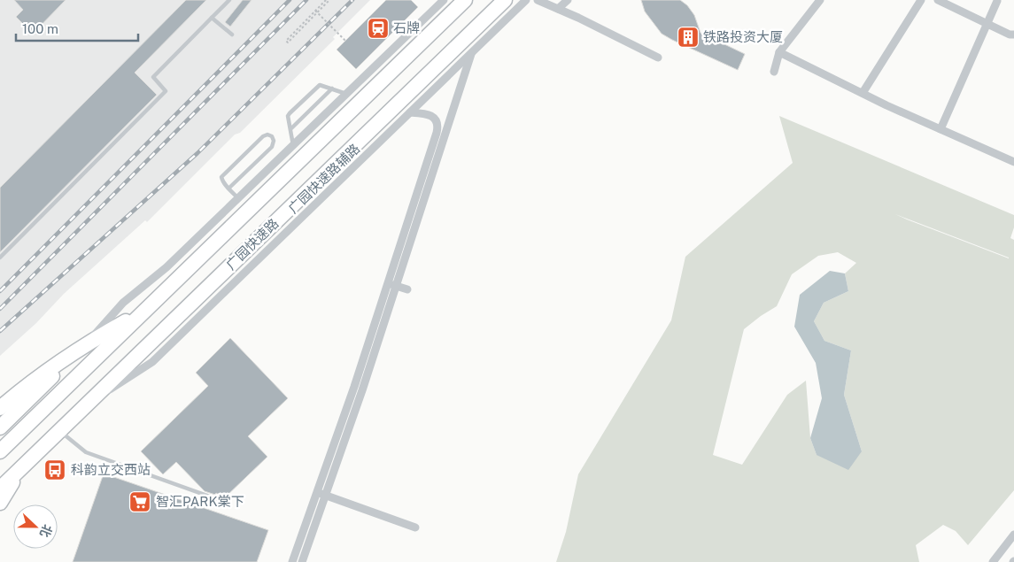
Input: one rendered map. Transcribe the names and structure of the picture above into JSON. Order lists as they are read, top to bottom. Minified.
{"streets":{"highway":["广园快速路"],"street":["广园快速路辅路"]},"crossings":[["广园快速路辅路","广园快速路"]],"places":{"station":["石牌"],"building":["铁路投资大厦"],"bus stop":["科韵立交西站"],"supermarket":["智汇PARK棠下"]},"scale_bar":"100 m","north":"right"}
